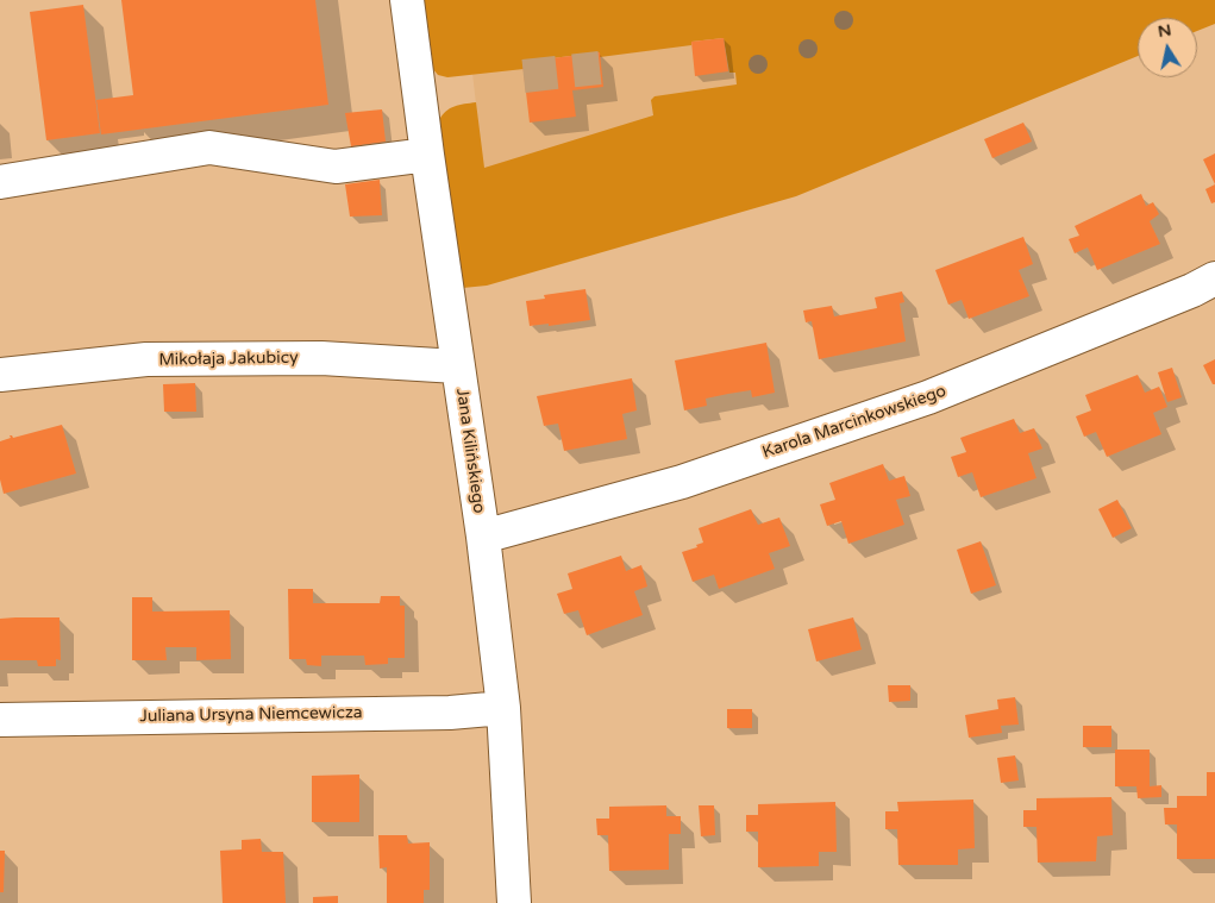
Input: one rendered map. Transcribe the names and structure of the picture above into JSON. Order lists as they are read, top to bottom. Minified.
{"streets":{"street":["Mikołaja Jakubicy","Karola Marcinkowskiego","Jana Kilińskiego","Juliana Ursyna Niemcewicza"]},"crossings":[["Mikołaja Jakubicy","Jana Kilińskiego"],["Karola Marcinkowskiego","Jana Kilińskiego"],["Jana Kilińskiego","Juliana Ursyna Niemcewicza"]],"north":"top"}
